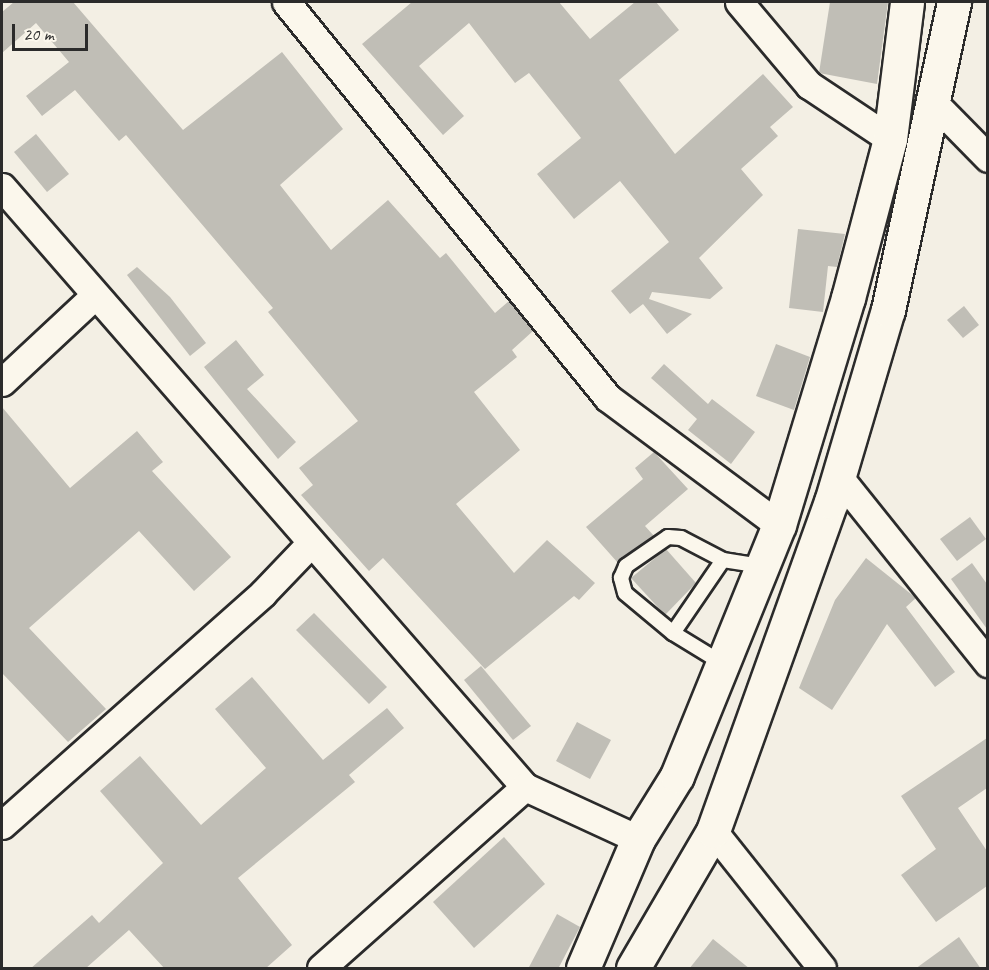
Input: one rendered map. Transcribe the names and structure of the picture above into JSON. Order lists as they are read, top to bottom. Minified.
{"scale_bar":"20 m"}
